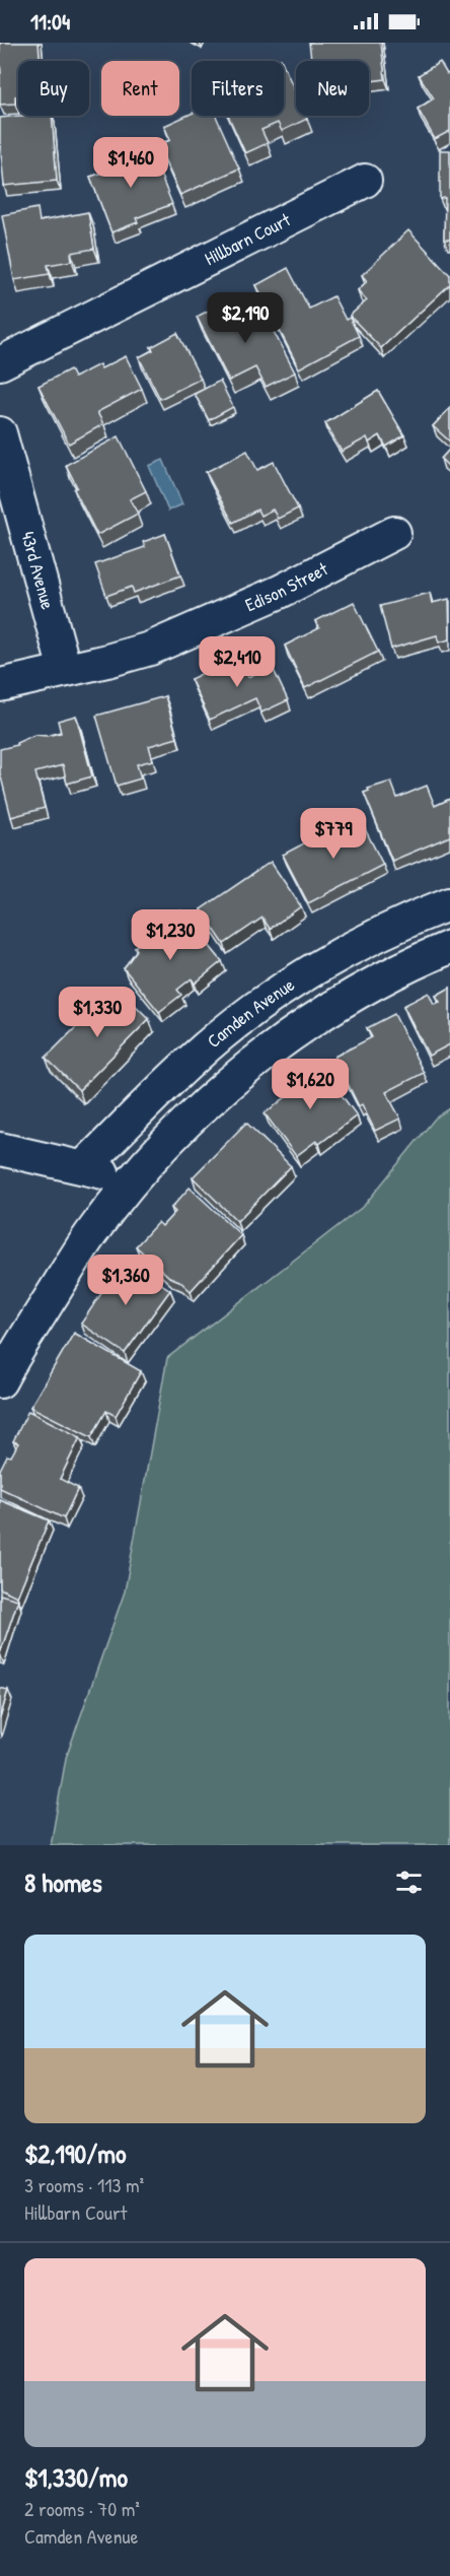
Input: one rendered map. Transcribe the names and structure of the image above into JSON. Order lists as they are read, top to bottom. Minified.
{"streets":{"street":["Hillbarn Court","43rd Avenue","Edison Street","Camden Avenue"]},"crossings":[["43rd Avenue","Edison Street"]],"page":{"status":"11:04","chip":["Buy","Rent","Filters","New"],"price":["$1,460","$2,190","$2,410","$779","$1,230","$1,330","$1,620","$1,360"],"heading":"8 homes","list":[{"name":"$2,190/mo","note":"3 rooms · 113 m² · Hillbarn Court"},{"name":"$1,330/mo","note":"2 rooms · 70 m² · Camden Avenue"}]}}
